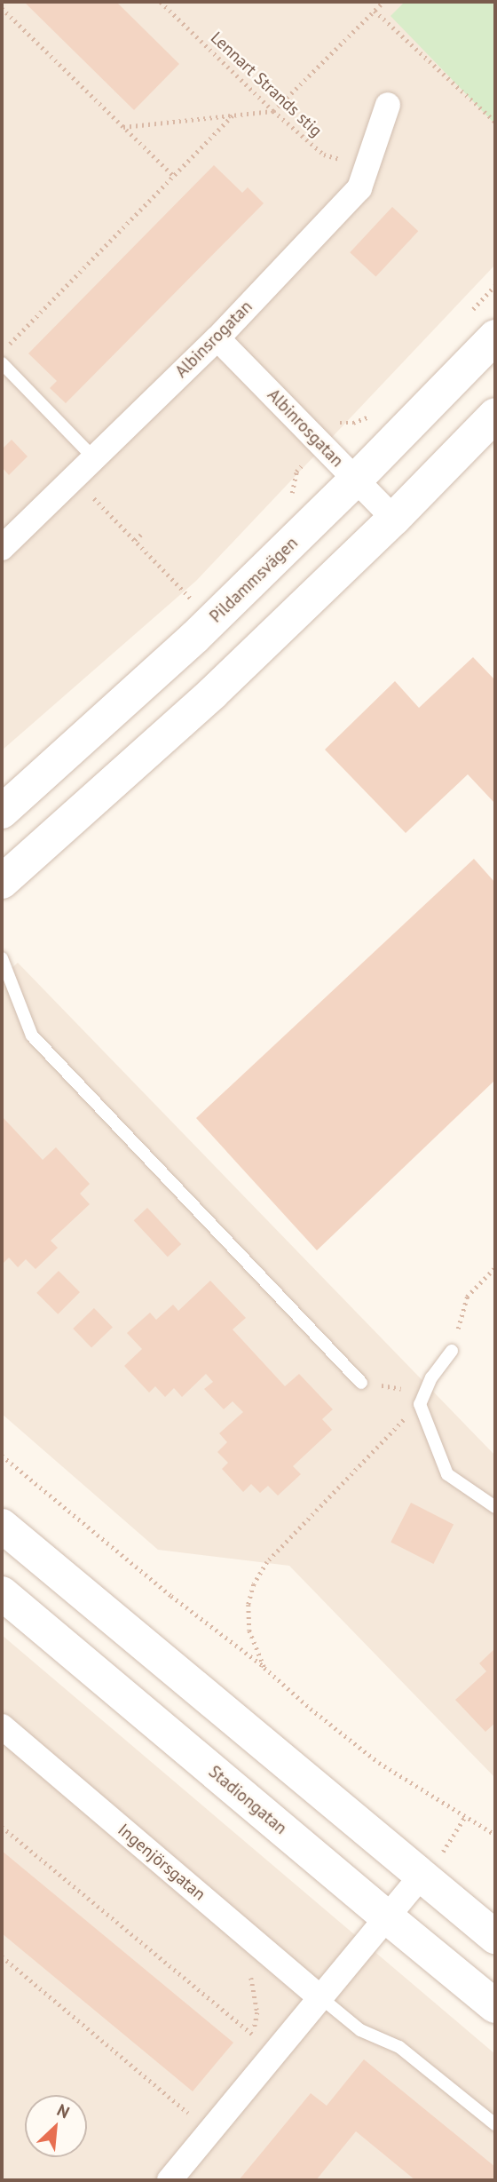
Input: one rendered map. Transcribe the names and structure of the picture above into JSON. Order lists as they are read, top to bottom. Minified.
{"streets":{"main road":["Pildammsvägen","Stadiongatan"],"street":["Albinsrogatan","Albinrosgatan","Ingenjörsgatan"],"path":["Lennart Strands stig"]},"crossings":[["Lennart Strands stig","Albinsrogatan"],["Albinsrogatan","Albinrosgatan"],["Albinrosgatan","Pildammsvägen"]],"north":"top right"}
